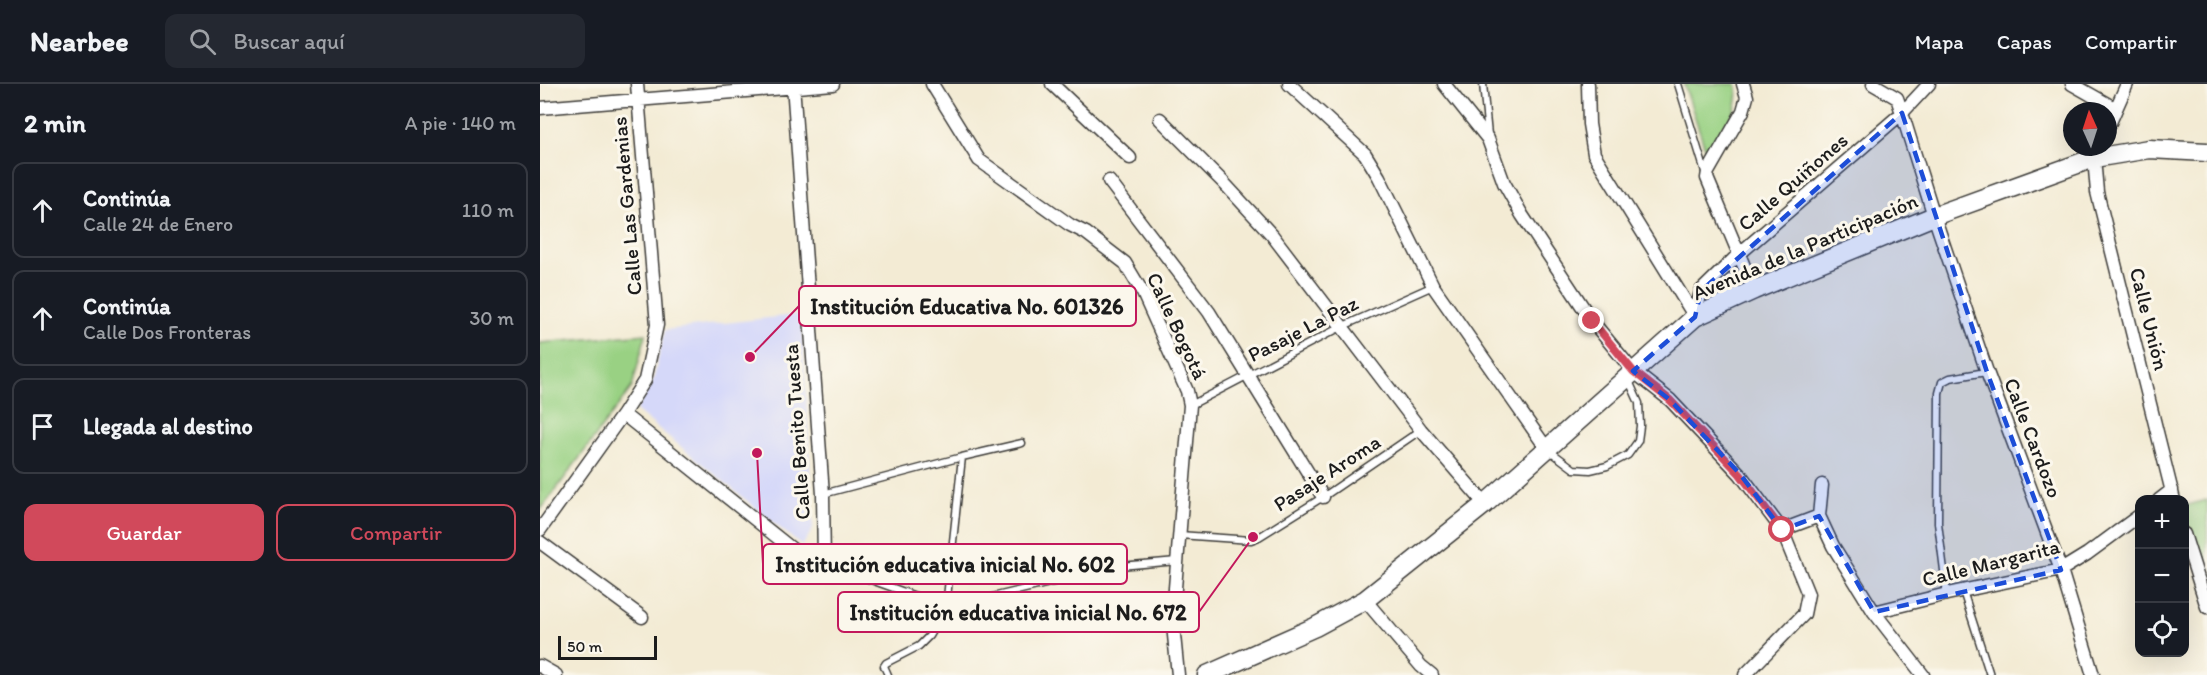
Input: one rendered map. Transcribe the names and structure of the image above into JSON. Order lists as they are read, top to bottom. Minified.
{"streets":{"main road":["Avenida de la Participación"],"street":["Calle Quiñones","Calle Las Gardenias","Calle Unión","Calle Bogotá","Calle Benito Tuesta","Calle Cardozo","Calle Margarita"],"lane":["Pasaje La Paz","Pasaje Aroma"]},"crossings":[["Calle Quiñones","Avenida de la Participación"],["Calle Quiñones","Calle Cardozo"],["Avenida de la Participación","Calle Cardozo"],["Calle Bogotá","Pasaje La Paz"],["Calle Bogotá","Pasaje Aroma"],["Calle Cardozo","Calle Margarita"]],"places":["Institución Educativa No. 601326","Institución educativa inicial No. 602","Institución educativa inicial No. 672"],"scale_bar":"50 m","north":"top","page":{"header":"Nearbee","search":"Buscar aquí","nav":["Mapa","Capas","Compartir"],"heading":["2 min","A pie · 140 m"],"list":[["Continúa","Calle 24 de Enero","110 m"],["Continúa","Calle Dos Fronteras","30 m"],"Llegada al destino"],"buttons":["Guardar","Compartir"],"map_buttons":["+","−"],"scale":"50 m"}}
